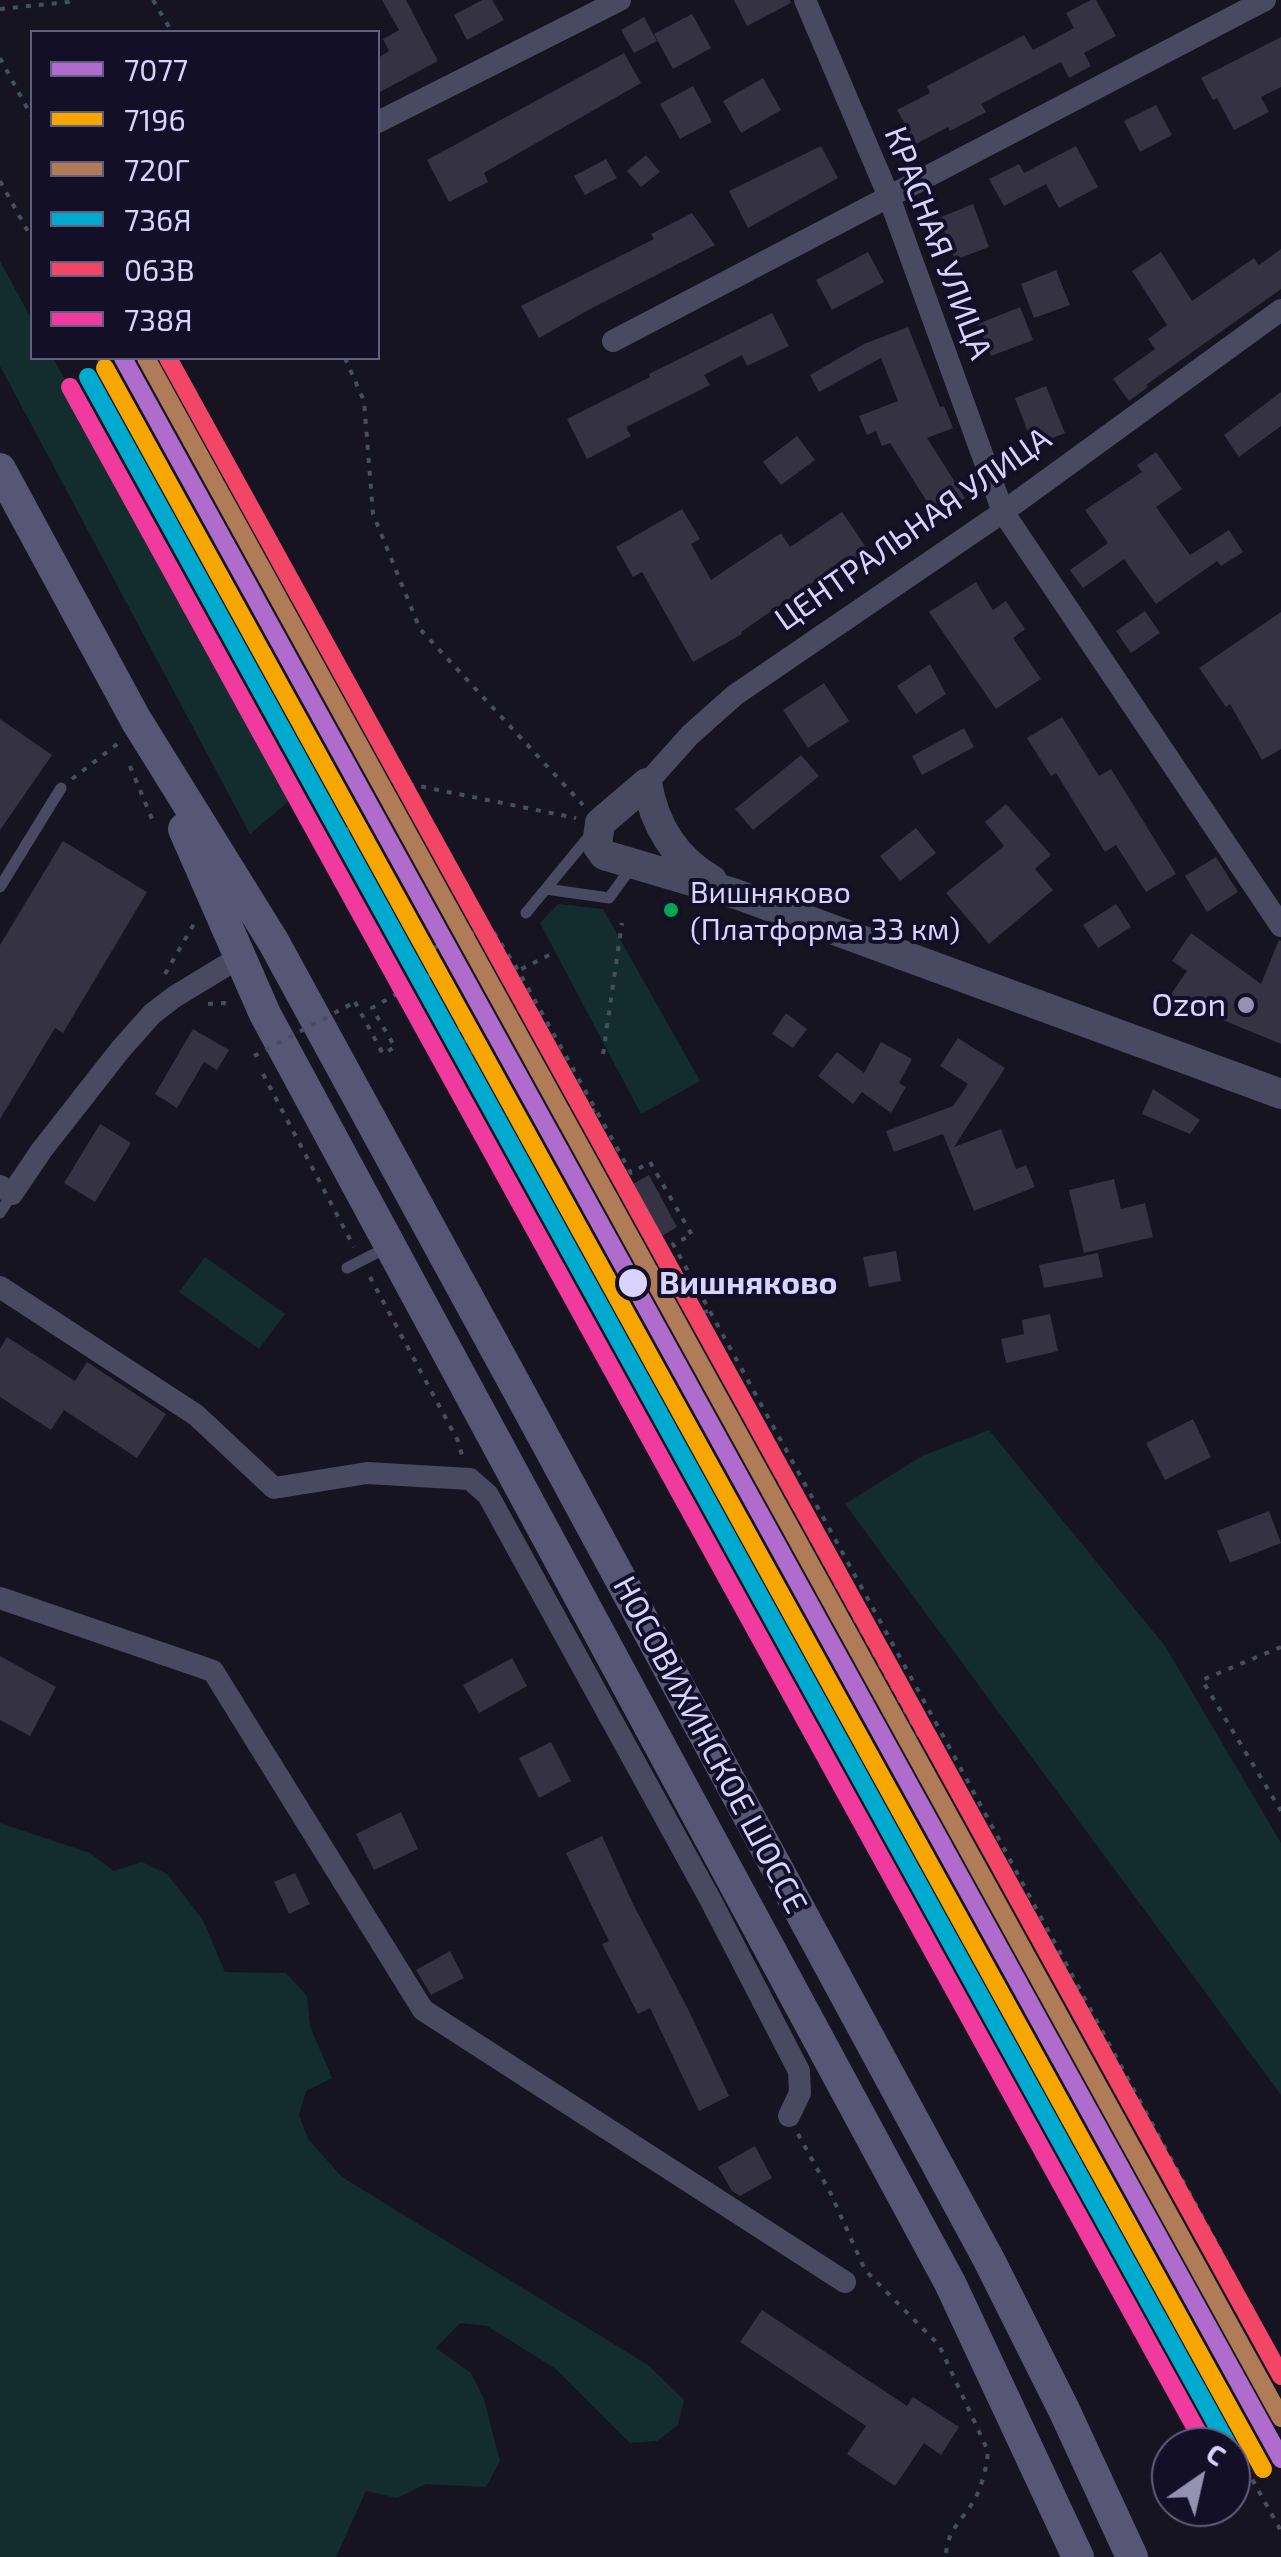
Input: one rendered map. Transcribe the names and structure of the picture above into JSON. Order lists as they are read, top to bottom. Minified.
{"streets":{"main road":["НОСОВИХИНСКОЕ ШОССЕ"],"street":["КРАСНАЯ УЛИЦА","ЦЕНТРАЛЬНАЯ УЛИЦА"]},"crossings":[["КРАСНАЯ УЛИЦА","ЦЕНТРАЛЬНАЯ УЛИЦА"]],"places":["Вишняково (Платформа 33 км)","Ozon","Вишняково"],"lines":["transit line 7077","transit line 720Г","transit line 063В","transit line 7196","transit line 736Я","transit line 738Я"],"legend":["7077","7196","720Г","736Я","063В","738Я"],"north":"top right"}
